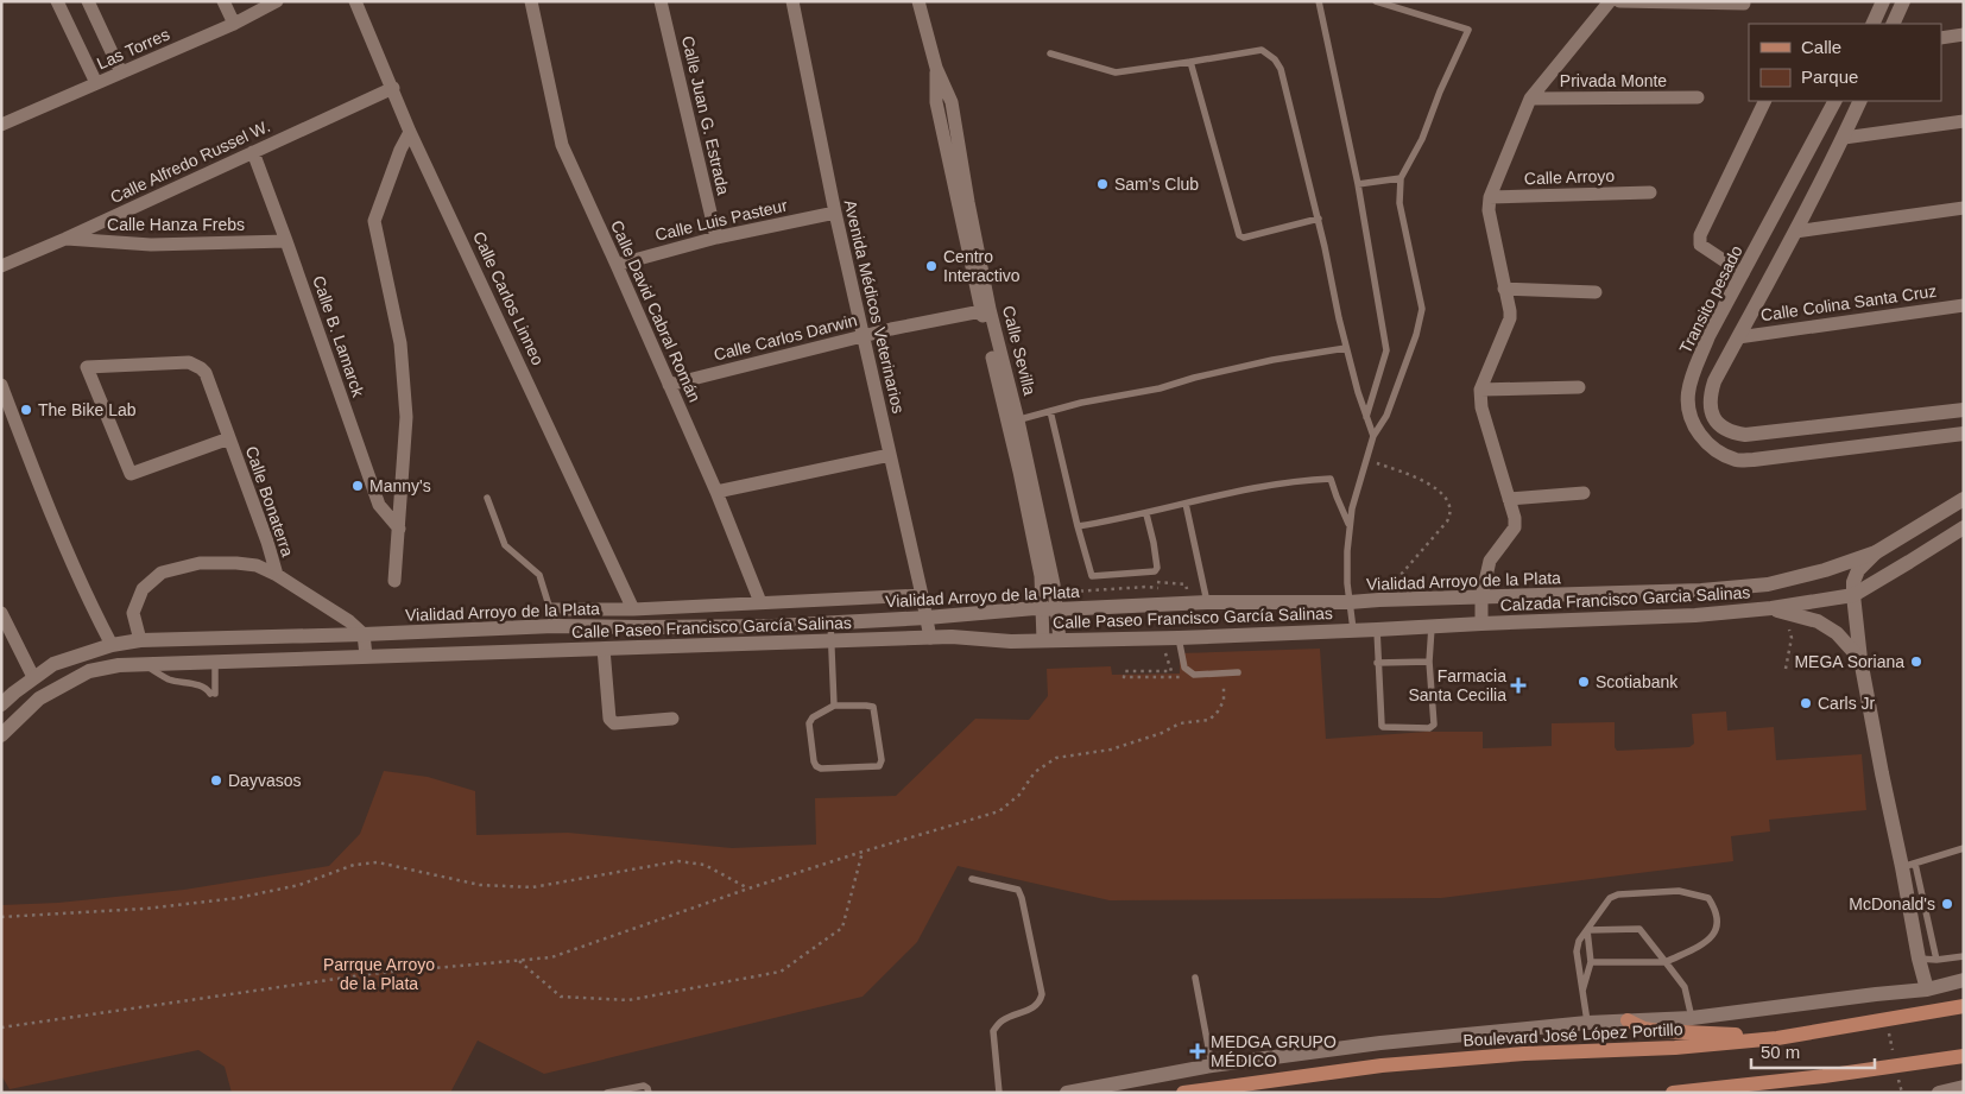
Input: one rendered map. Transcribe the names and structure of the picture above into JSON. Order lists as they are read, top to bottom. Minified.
{"streets":{"main road":["Transito pesado","Vialidad Arroyo de la Plata","Calzada Francisco Garcia Salinas","Calle Paseo Francisco García Salinas","Boulevard José López Portillo"],"street":["Las Torres","Privada Monte","Calle Juan G. Estrada","Calle Alfredo Russel W.","Calle Arroyo","Calle Luis Pasteur","Calle Hanza Frebs","Calle Carlos Linneo","Calle Colina Santa Cruz","Avenida Médicos Veterinarios","Calle David Cabral Román","Calle B. Lamarck","Calle Carlos Darwin","Calle Sevilla","Calle Bonaterra"]},"crossings":[["Calle Juan G. Estrada","Calle Luis Pasteur"],["Calle Alfredo Russel W.","Calle Hanza Frebs"],["Calle Alfredo Russel W.","Calle Carlos Linneo"],["Calle Alfredo Russel W.","Calle B. Lamarck"],["Calle Luis Pasteur","Avenida Médicos Veterinarios"],["Calle Luis Pasteur","Calle David Cabral Román"],["Calle Hanza Frebs","Calle B. Lamarck"],["Avenida Médicos Veterinarios","Calle Carlos Darwin"],["Avenida Médicos Veterinarios","Vialidad Arroyo de la Plata"],["Avenida Médicos Veterinarios","Calle Paseo Francisco García Salinas"],["Calle David Cabral Román","Calle Carlos Darwin"],["Calle Carlos Darwin","Calle Sevilla"],["Calle Sevilla","Vialidad Arroyo de la Plata"],["Calle Sevilla","Calle Paseo Francisco García Salinas"],["Calle Bonaterra","Vialidad Arroyo de la Plata"],["Calzada Francisco Garcia Salinas","Calle Paseo Francisco García Salinas"]],"parks":["Parrque Arroyo de la Plata"],"places":{"other":["Sam's Club","Centro Interactivo","The Bike Lab","Manny's","MEGA Soriana","Scotiabank","Carls Jr","Dayvasos","McDonald's"],"health":["Farmacia Santa Cecilia","MEDGA GRUPO MÉDICO"]},"legend":["Calle","Parque"],"scale_bar":"50 m"}
